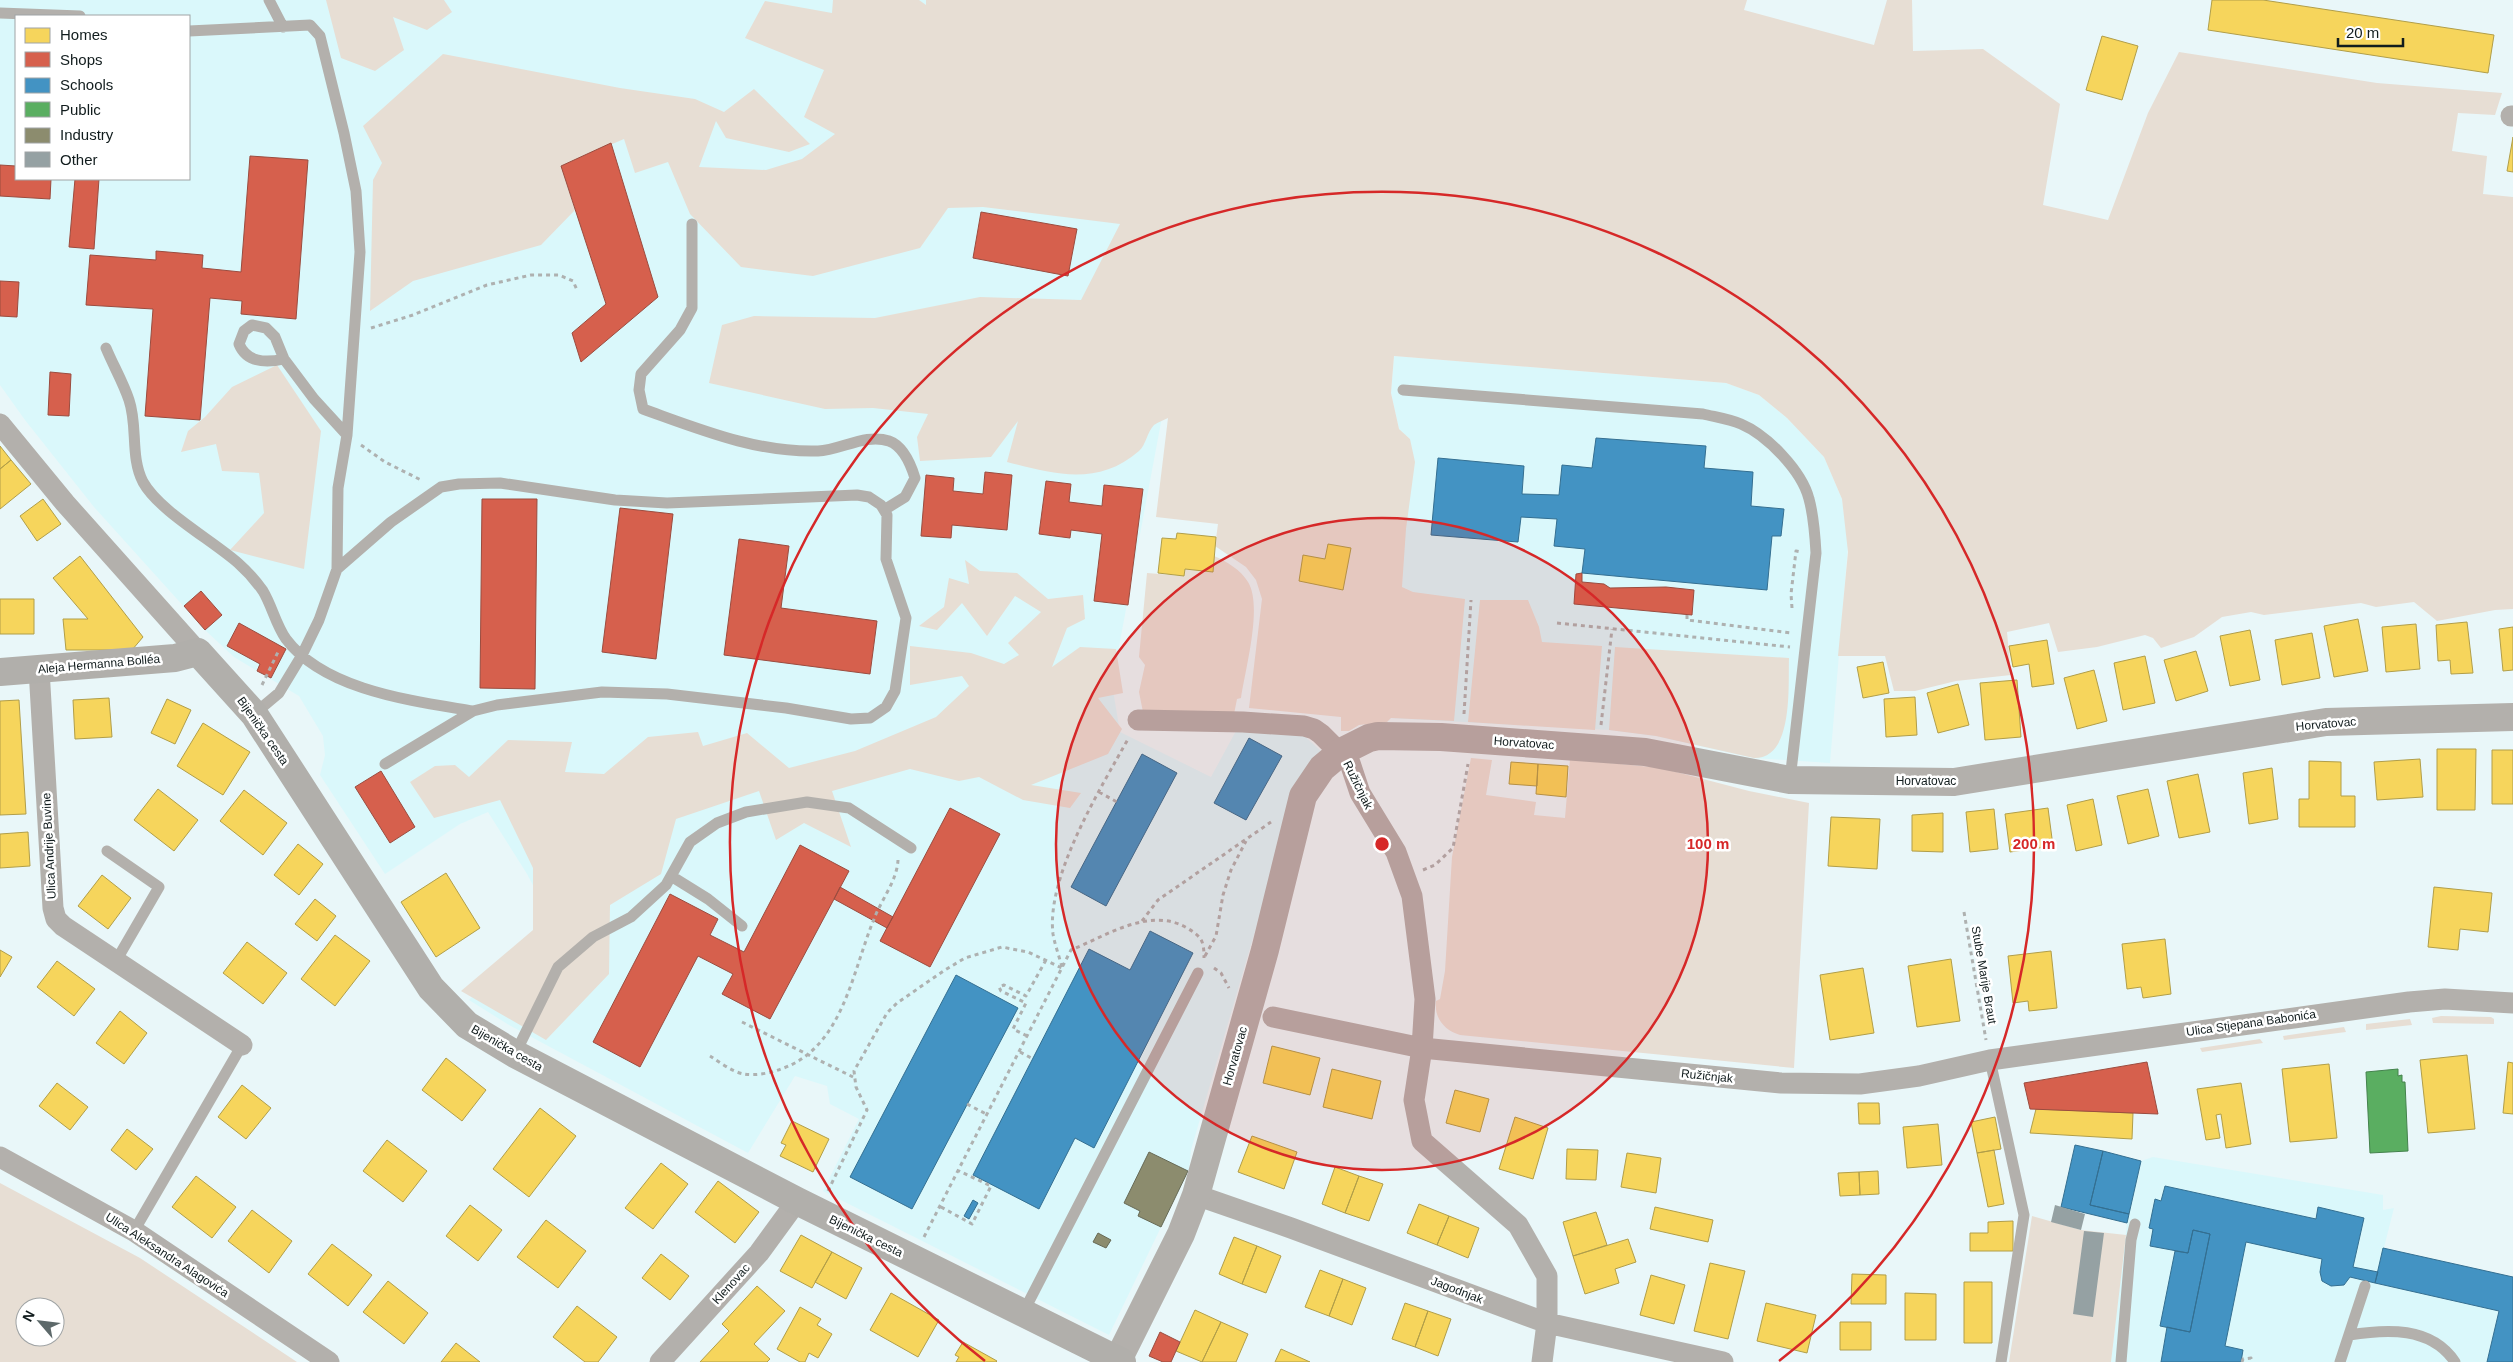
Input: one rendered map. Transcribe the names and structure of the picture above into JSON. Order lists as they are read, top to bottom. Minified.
{"streets":{"main road":["Aleja Hermanna Bolléa","Bijenička cesta"],"street":["Horvatovac","Ružičnjak","Ulica Andrije Buvine","Ulica Stjepana Babonića","Ulica Aleksandra Alagovića","Klenovac","Jagodnjak"],"path":["Stube Marije Braut"]},"crossings":[["Aleja Hermanna Bolléa","Bijenička cesta"],["Aleja Hermanna Bolléa","Ulica Andrije Buvine"],["Horvatovac","Bijenička cesta"],["Horvatovac","Ružičnjak"],["Horvatovac","Jagodnjak"],["Bijenička cesta","Klenovac"],["Ružičnjak","Stube Marije Braut"],["Ružičnjak","Ulica Stjepana Babonića"],["Ružičnjak","Jagodnjak"],["Stube Marije Braut","Ulica Stjepana Babonića"]],"legend":["Homes","Shops","Schools","Public","Industry","Other"],"scale_bar":"20 m","north":"top left","rings":["100 m","200 m"]}
